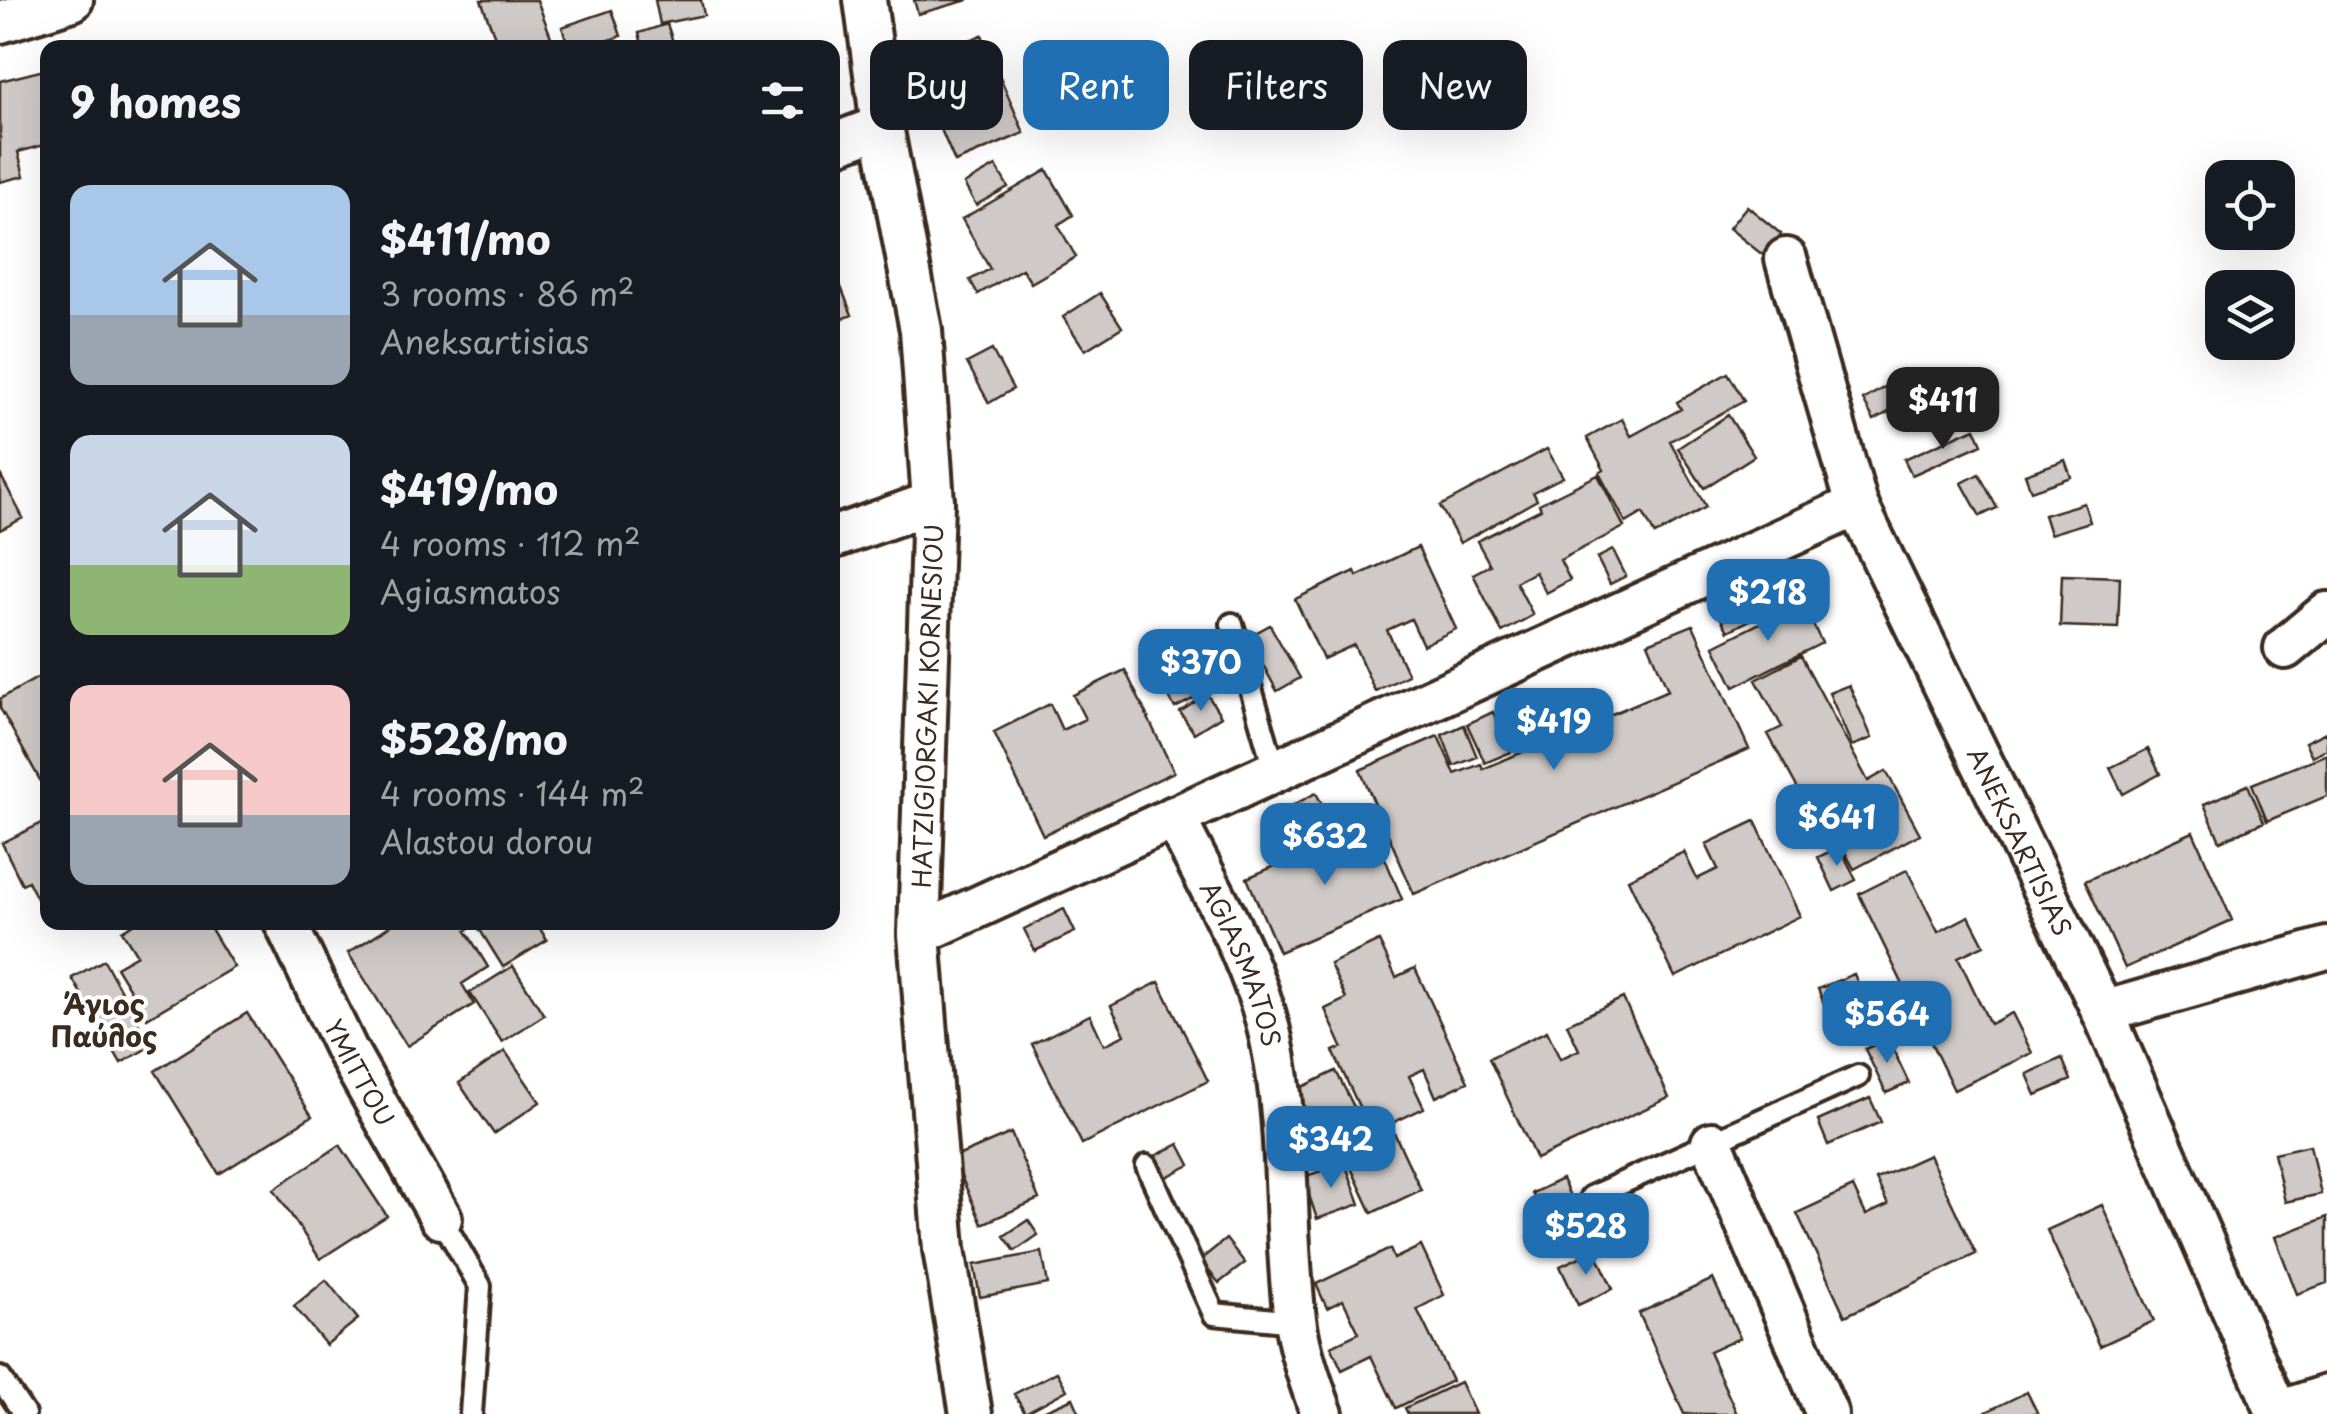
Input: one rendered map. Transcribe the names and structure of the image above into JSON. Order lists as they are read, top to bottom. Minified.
{"streets":{"street":["HATZIGIORGAKI KORNESIOU","ANEKSARTISIAS","AGIASMATOS","YMITTOU"]},"districts":["Άγιος Παύλος"],"page":{"chip":["Buy","Rent","Filters","New"],"heading":"9 homes","list":[{"name":"$411/mo","note":"3 rooms · 86 m² · Aneksartisias"},{"name":"$419/mo","note":"4 rooms · 112 m² · Agiasmatos"},{"name":"$528/mo","note":"4 rooms · 144 m² · Alastou dorou"}],"price":["$411","$218","$370","$419","$641","$632","$564","$342","$528"]}}
